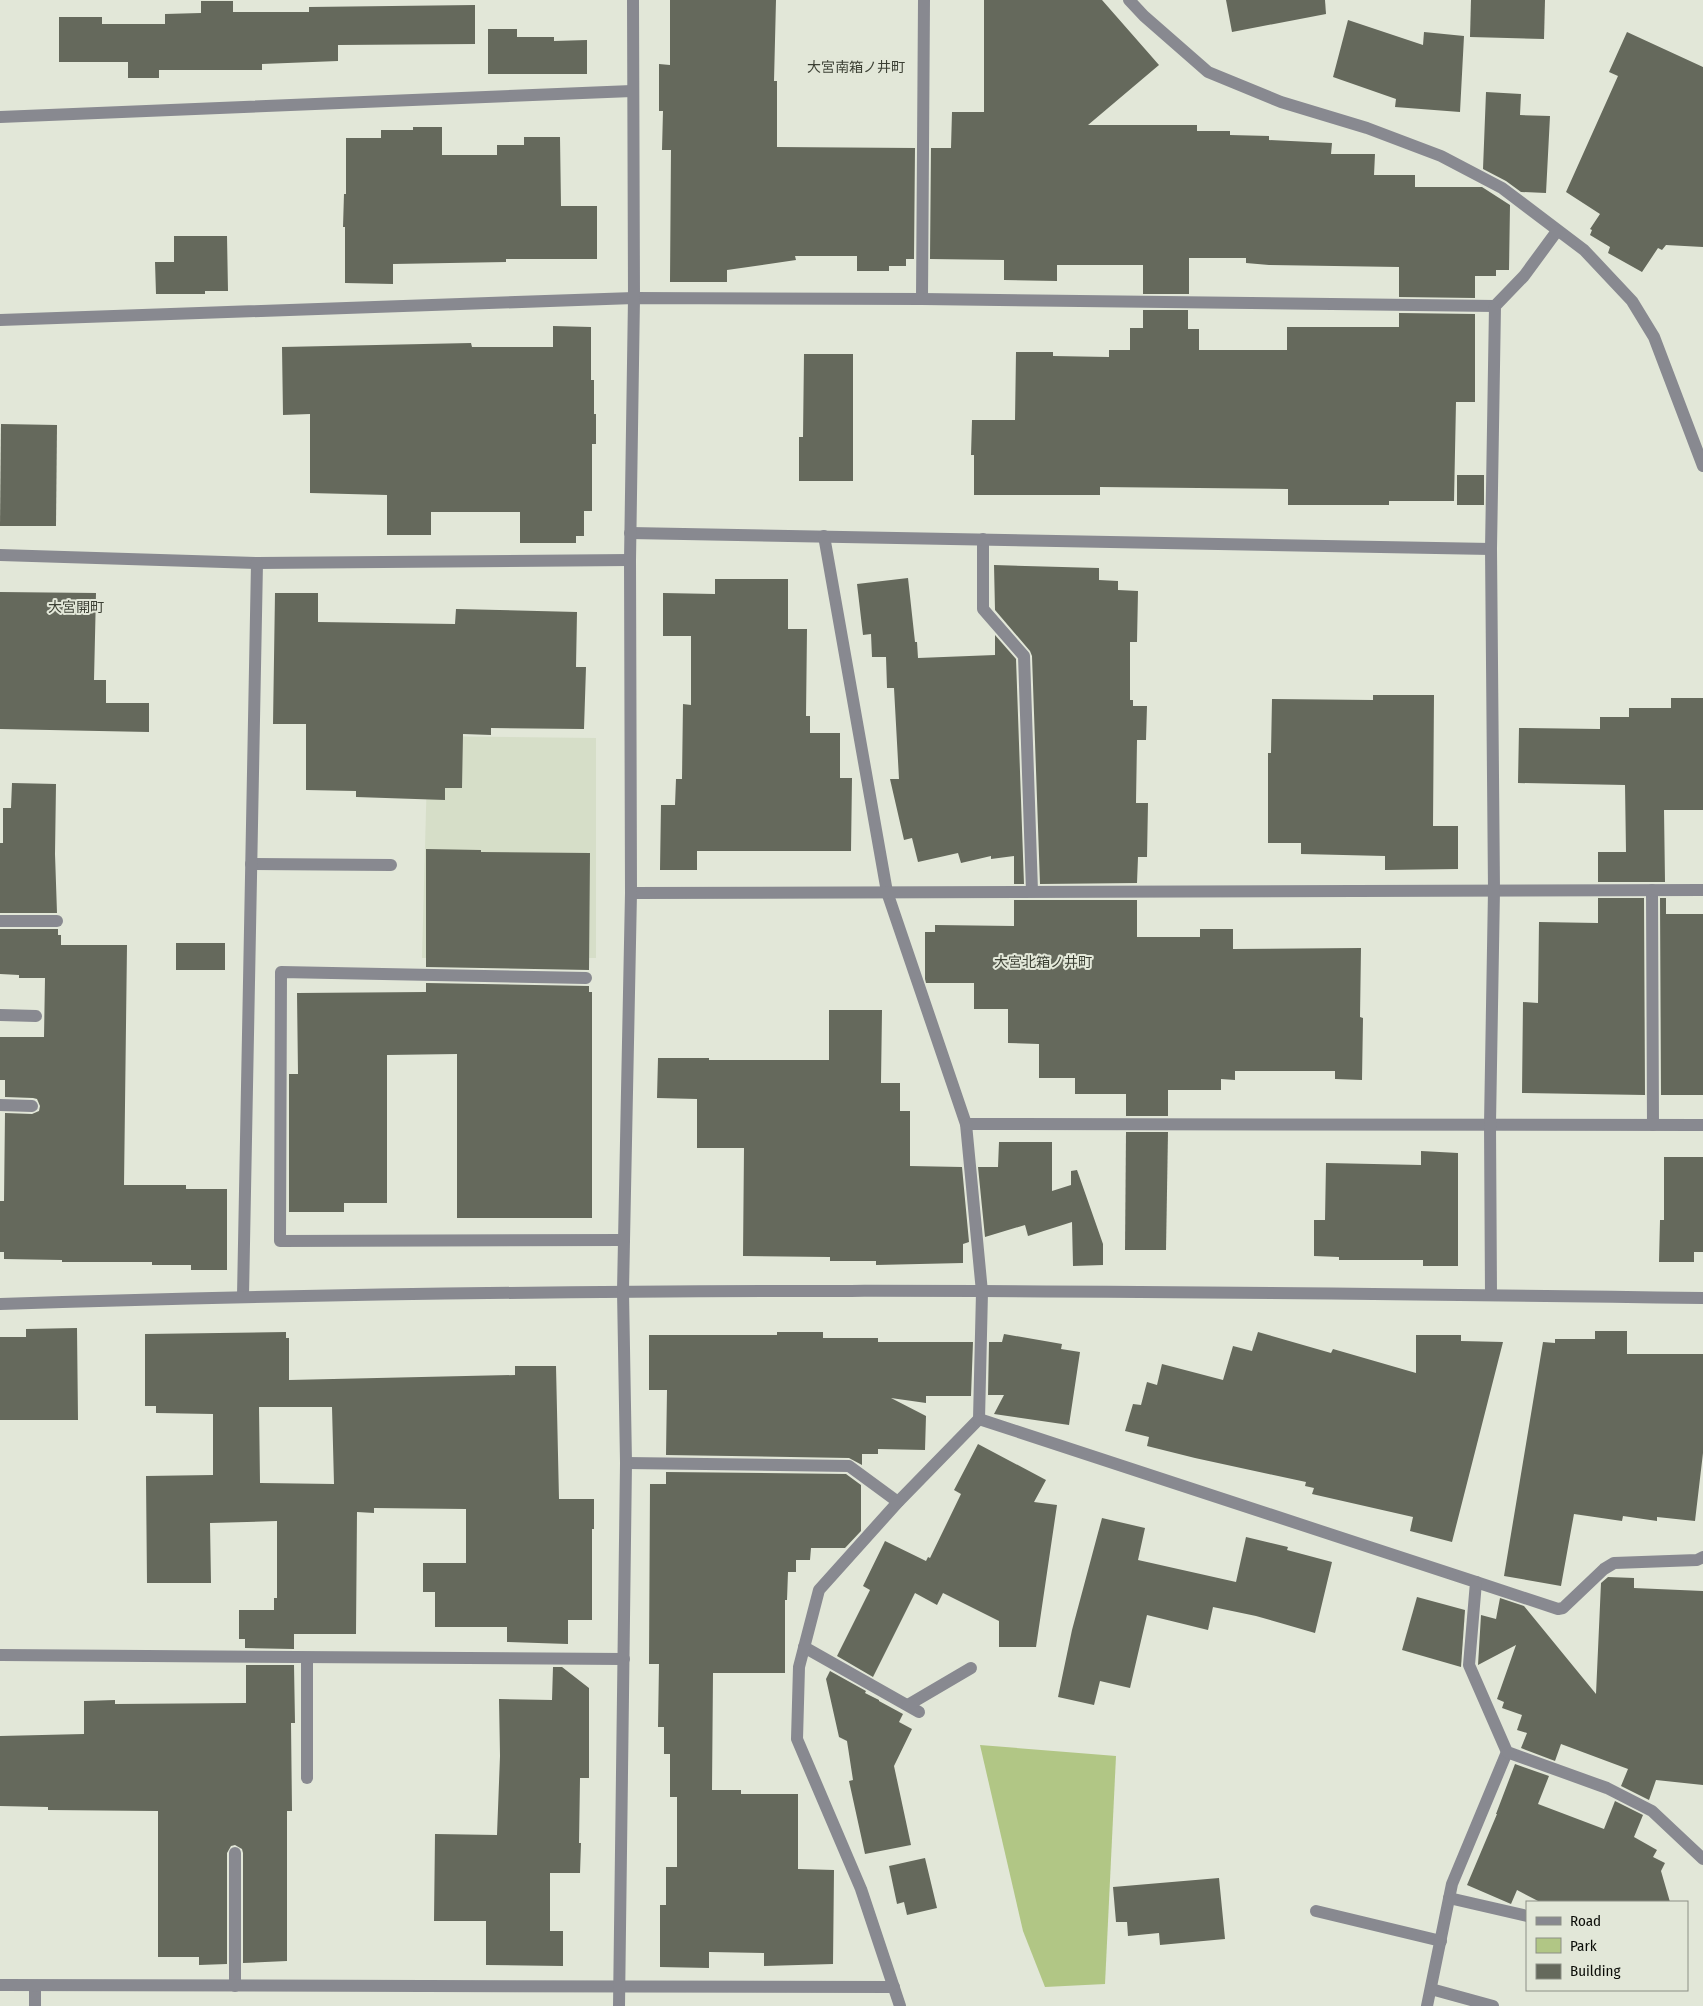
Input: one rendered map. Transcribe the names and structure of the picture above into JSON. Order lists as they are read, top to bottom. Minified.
{"districts":["大宮南箱ノ井町","大宮開町","大宮北箱ノ井町"],"legend":["Road","Park","Building"]}
